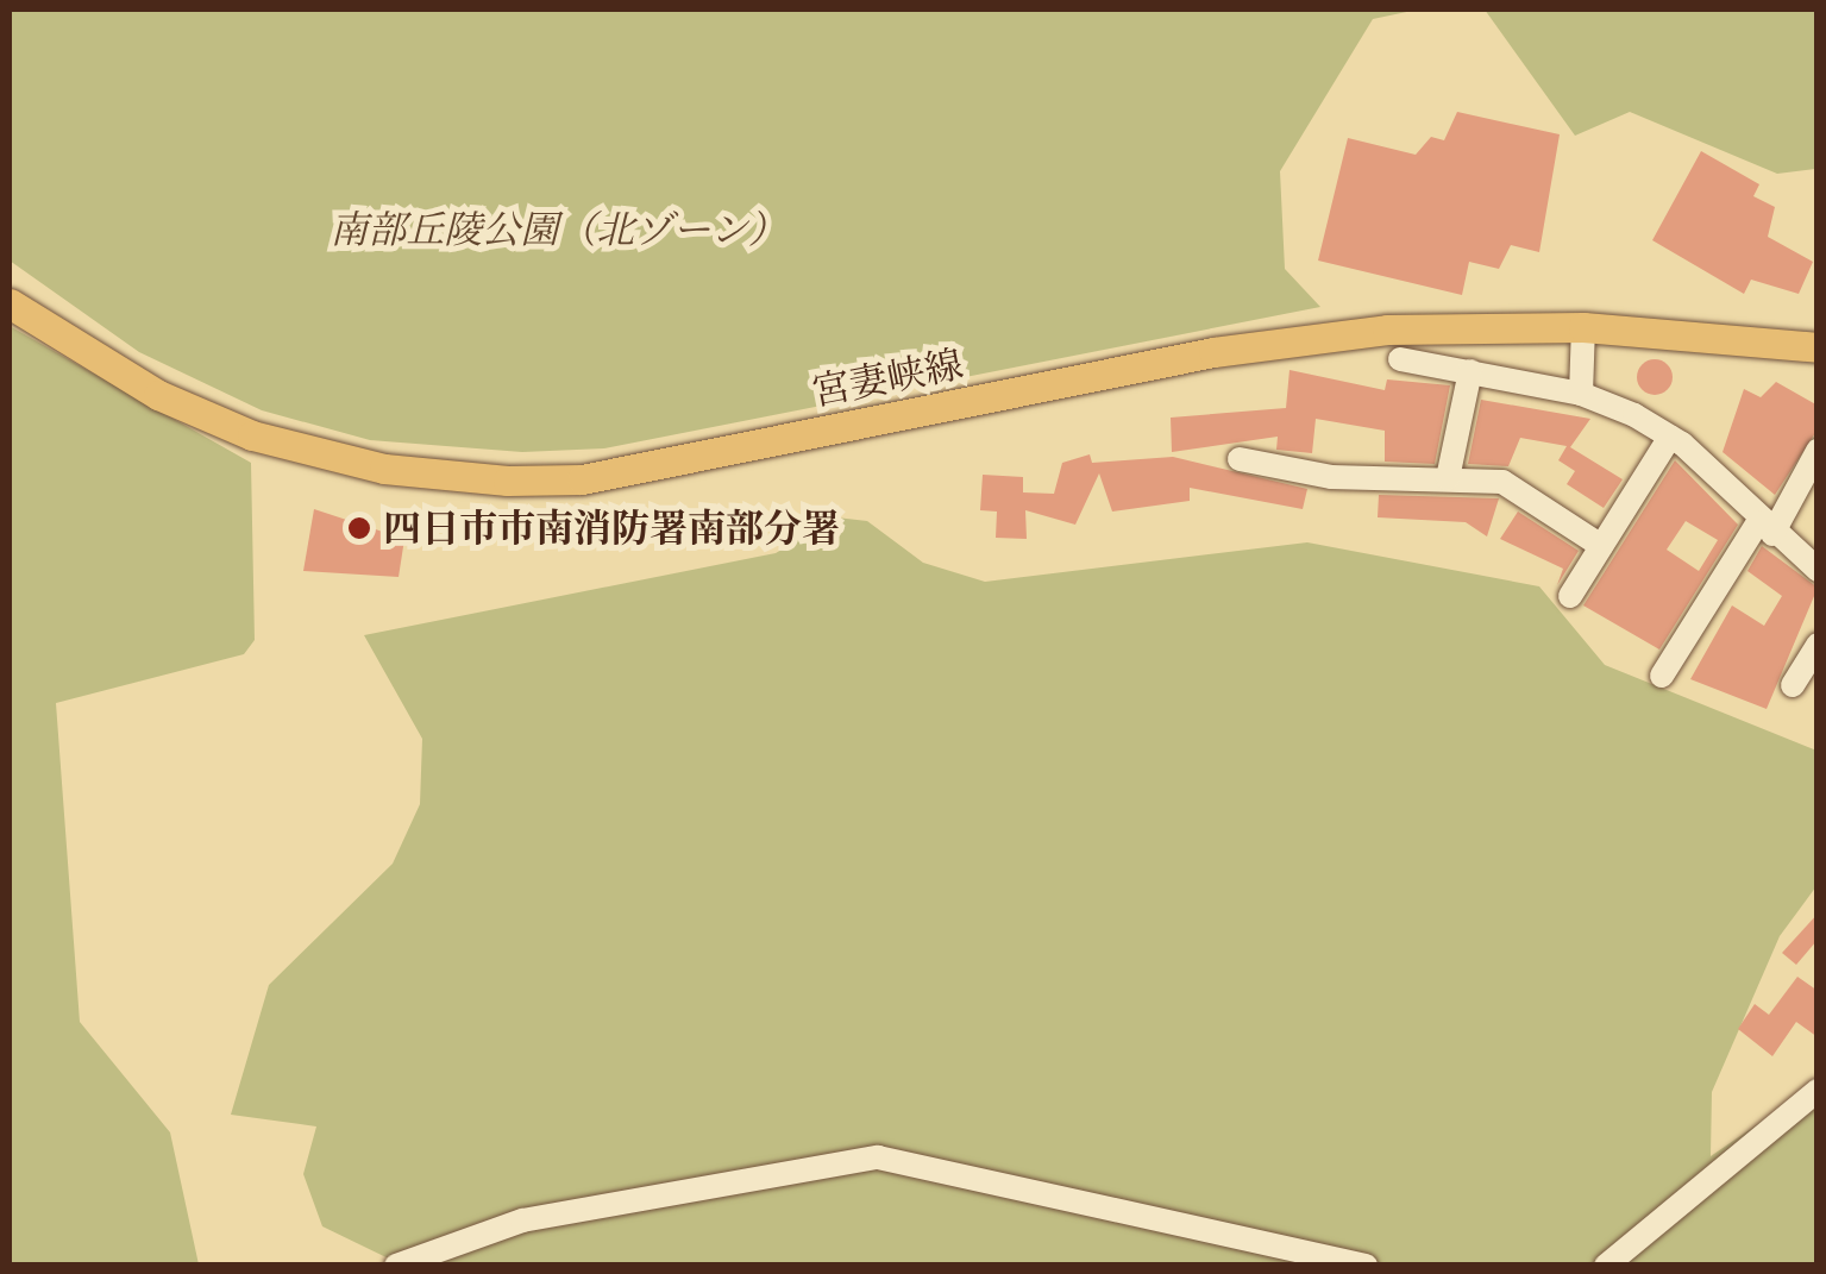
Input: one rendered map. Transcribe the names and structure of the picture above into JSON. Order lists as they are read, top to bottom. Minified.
{"streets":{"main road":["宮妻峡線"]},"parks":["南部丘陵公園（北ゾーン）"],"places":["四日市市南消防署南部分署"]}
